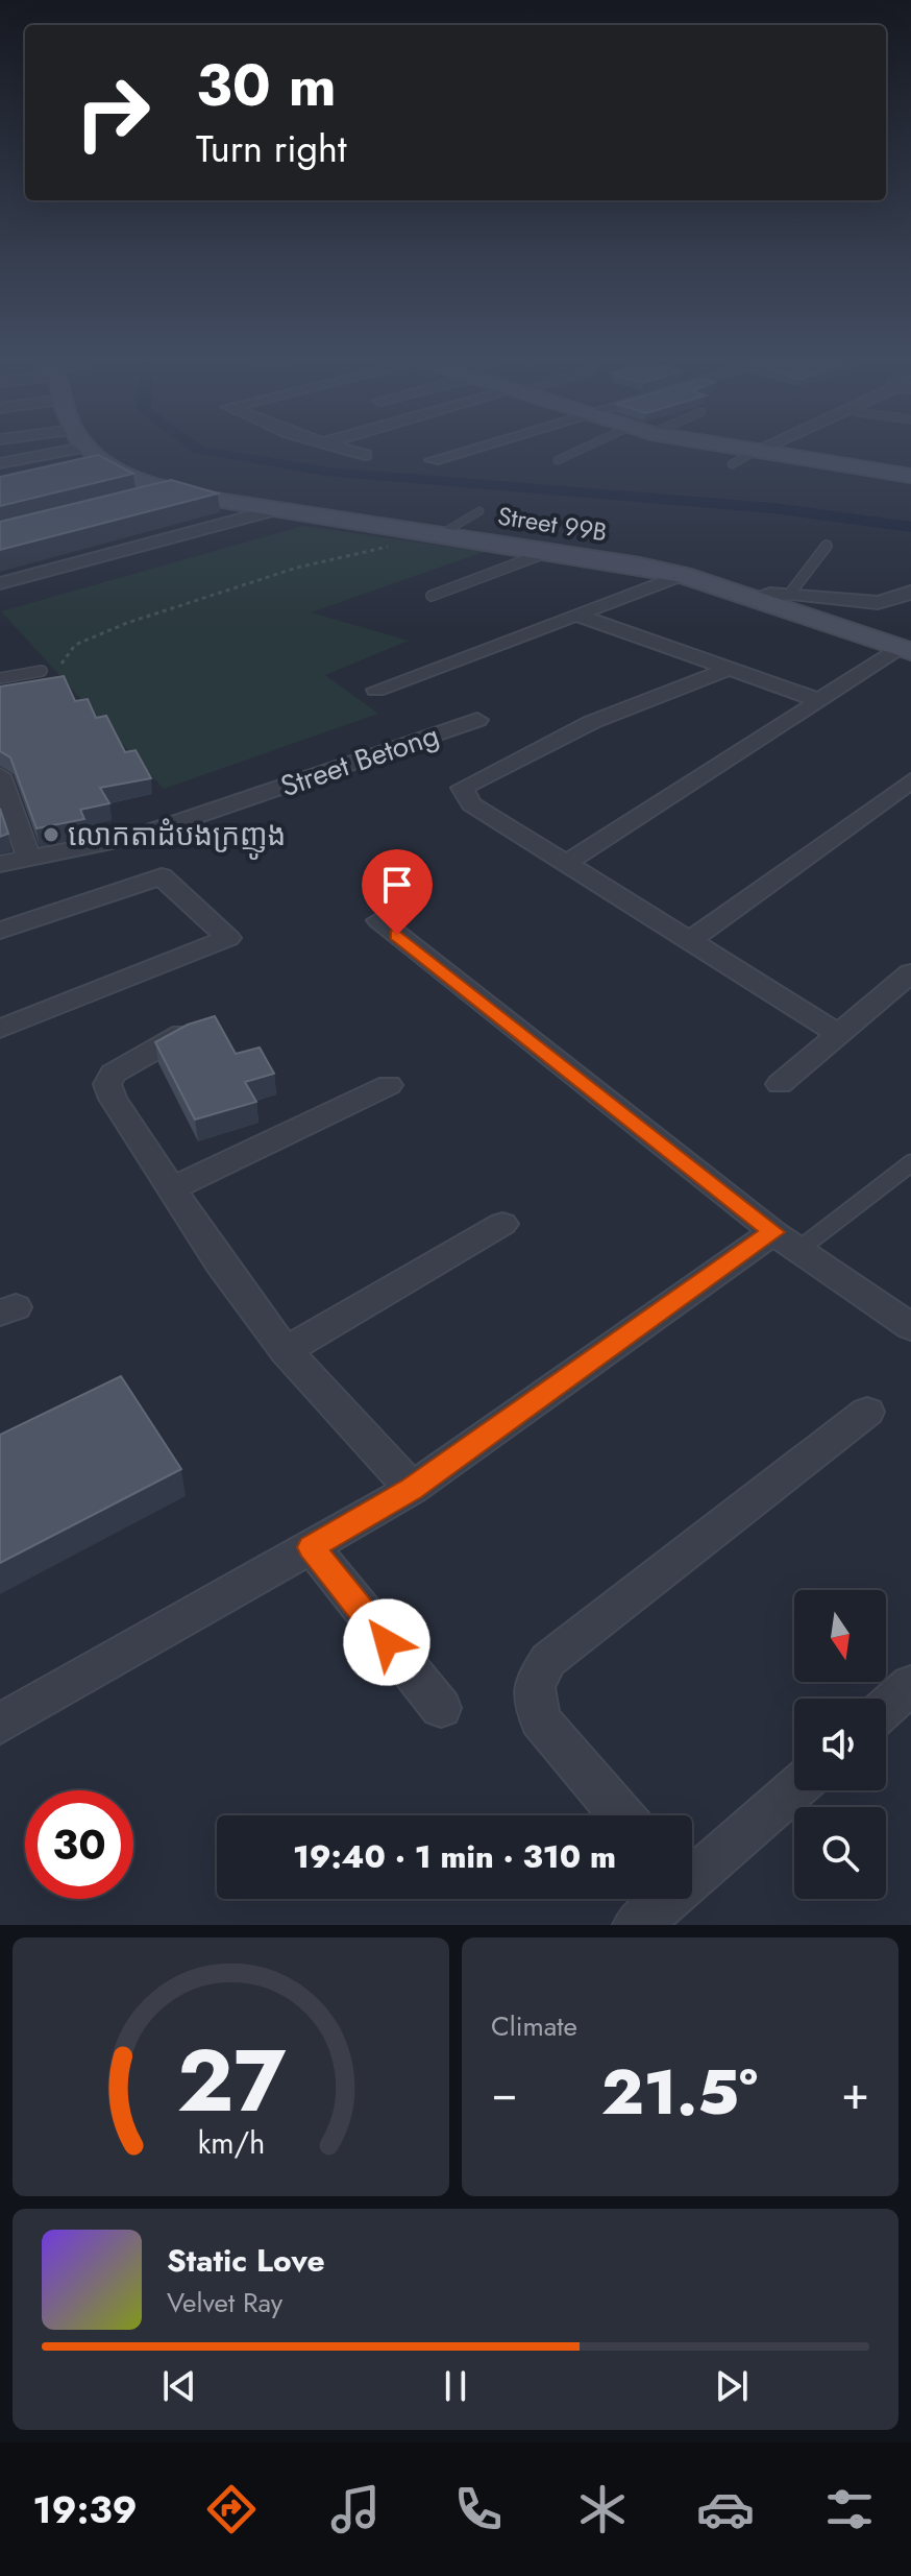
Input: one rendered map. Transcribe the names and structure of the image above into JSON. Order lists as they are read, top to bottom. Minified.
{"streets":{"street":["Street 99B","Street Betong"]},"places":["លោកតាដំបងក្រញូង"],"north":"bottom","page":{"turn":["30 m","Turn right"],"limit":"30","trip":"19:40 · 1 min · 310 m","tile":"Climate","heat":["−","21.5°","+"],"song":["Static Love","Velvet Ray"],"tabs":"19:39","gauge":["27","km/h"]}}
